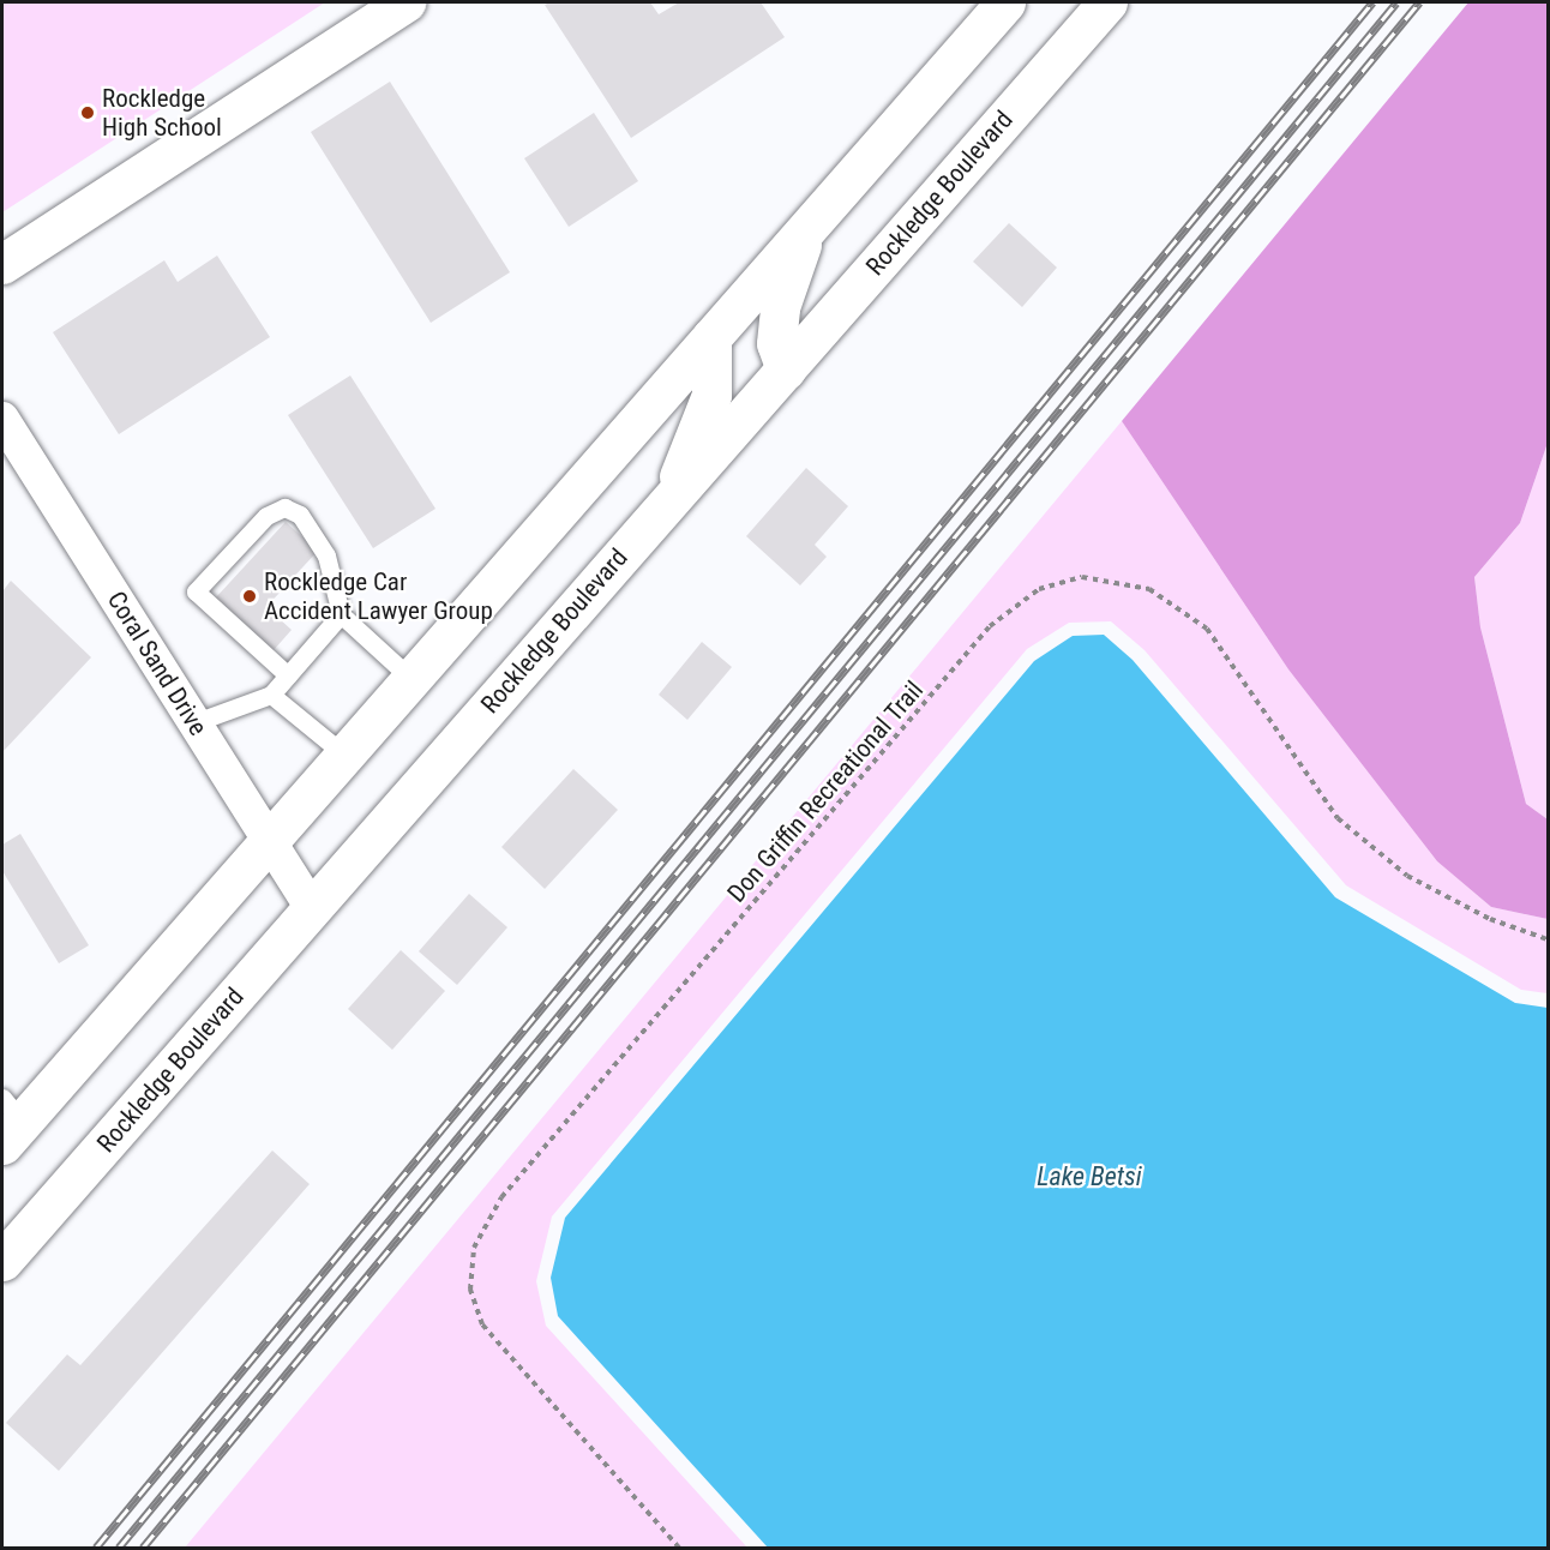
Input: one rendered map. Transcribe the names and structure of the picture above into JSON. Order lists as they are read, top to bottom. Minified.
{"streets":{"main road":["Rockledge Boulevard"],"street":["Coral Sand Drive"],"path":["Don Griffin Recreational Trail"]},"crossings":[["Rockledge Boulevard","Coral Sand Drive"]],"water":["Lake Betsi"],"places":["Rockledge High School","Rockledge Car Accident Lawyer Group"]}
